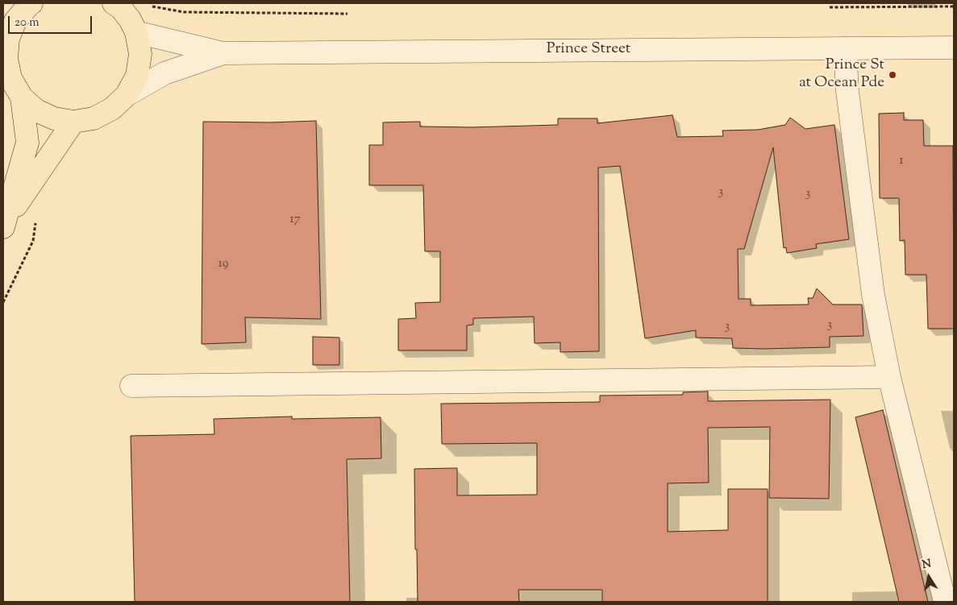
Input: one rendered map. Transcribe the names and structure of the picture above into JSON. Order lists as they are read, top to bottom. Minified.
{"streets":{"street":["Prince Street"]},"places":["Prince St at Ocean Pde"],"house_numbers":["1","3","3","17","19","3","3"],"scale_bar":"20 m","north":"top"}
